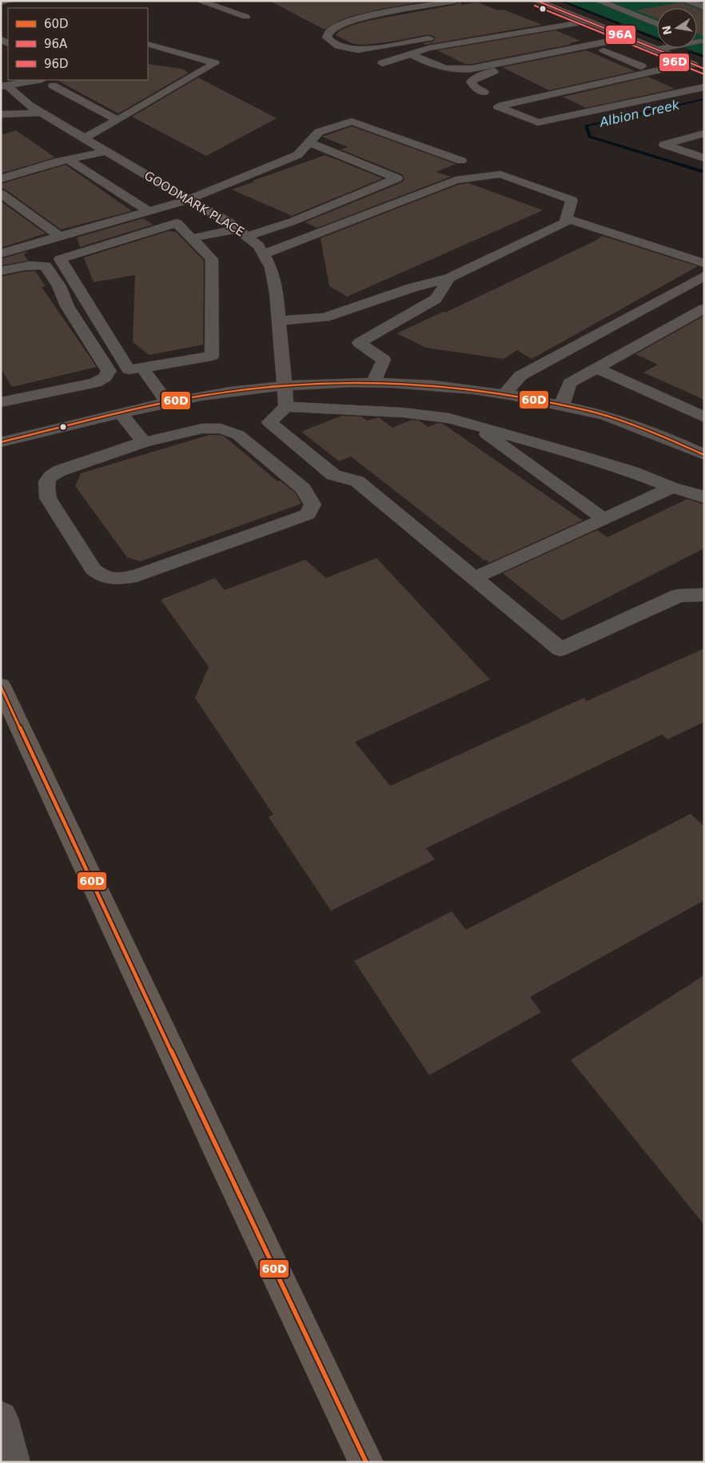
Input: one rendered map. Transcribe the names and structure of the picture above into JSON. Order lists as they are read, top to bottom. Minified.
{"streets":{"street":["GOODMARK PLACE"]},"water":["Albion Creek"],"lines":["transit line 96A","transit line 96D","transit line 60D"],"legend":["60D","96A","96D"],"north":"left"}
